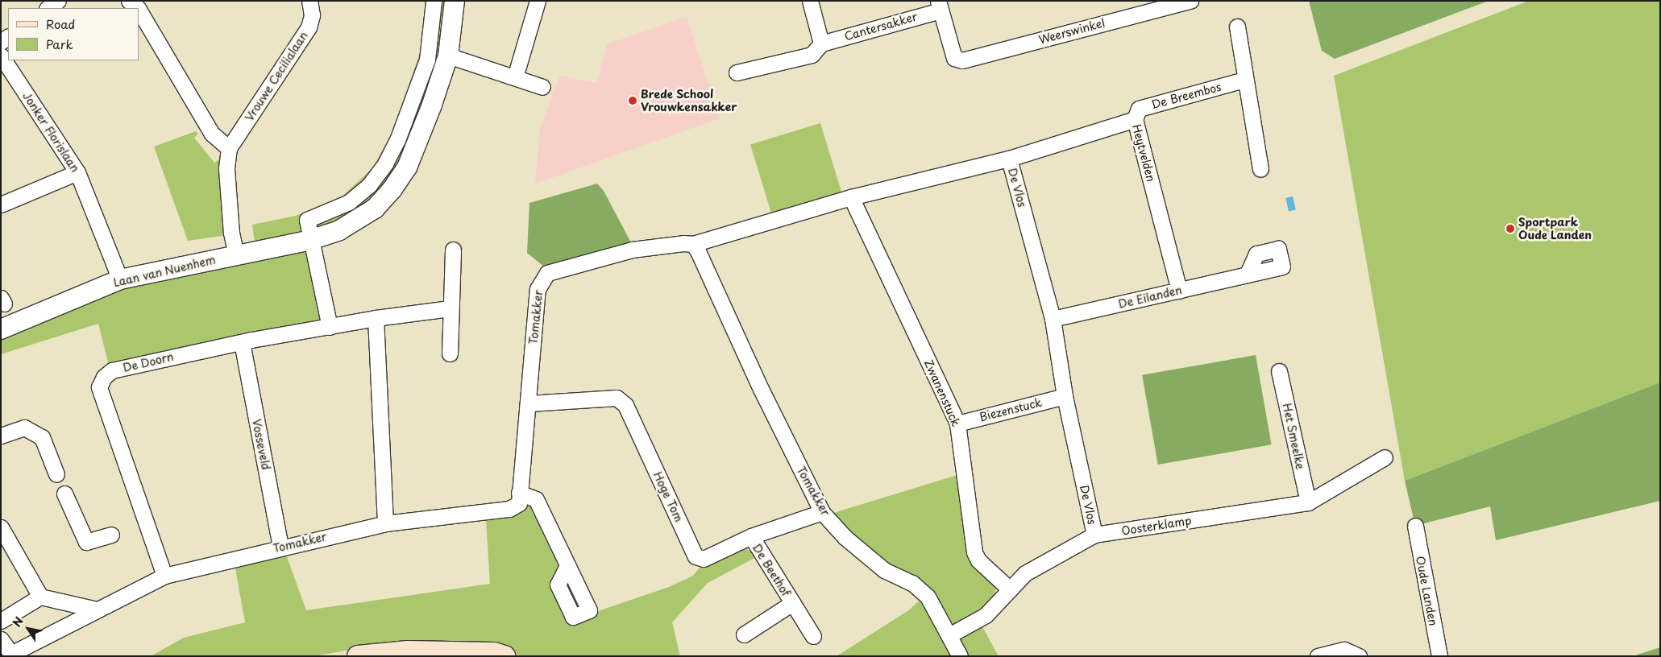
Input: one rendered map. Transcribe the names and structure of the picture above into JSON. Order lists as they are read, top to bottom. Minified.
{"streets":{"street":["Cantersakker","Weerswinkel","Vrouwe Cecilialaan","De Breembos","Jonker Florislaan","Heytvelden","De Vlos","Laan van Nuenhem","De Eilanden","Tomakker","De Doorn","Zwanenstuck","Biezenstuck","Het Smeelke","Vosseveld","Hoge Tom","Oosterklamp","De Beethof","Oude Landen"]},"crossings":[["Cantersakker","Weerswinkel"],["De Breembos","Heytvelden"],["Jonker Florislaan","Laan van Nuenhem"],["Heytvelden","De Vlos"],["Heytvelden","De Eilanden"],["De Vlos","De Eilanden"],["De Vlos","Tomakker"],["De Vlos","Zwanenstuck"],["De Vlos","Biezenstuck"],["De Vlos","Oosterklamp"],["Tomakker","De Doorn"],["Tomakker","Vosseveld"],["Tomakker","Hoge Tom"],["Tomakker","Oosterklamp"],["De Doorn","Vosseveld"],["Zwanenstuck","Biezenstuck"],["Zwanenstuck","Oosterklamp"],["Het Smeelke","Oosterklamp"],["Hoge Tom","De Beethof"]],"places":["Brede School Vrouwkensakker","Sportpark Oude Landen"],"legend":["Road","Park"],"north":"top left"}
